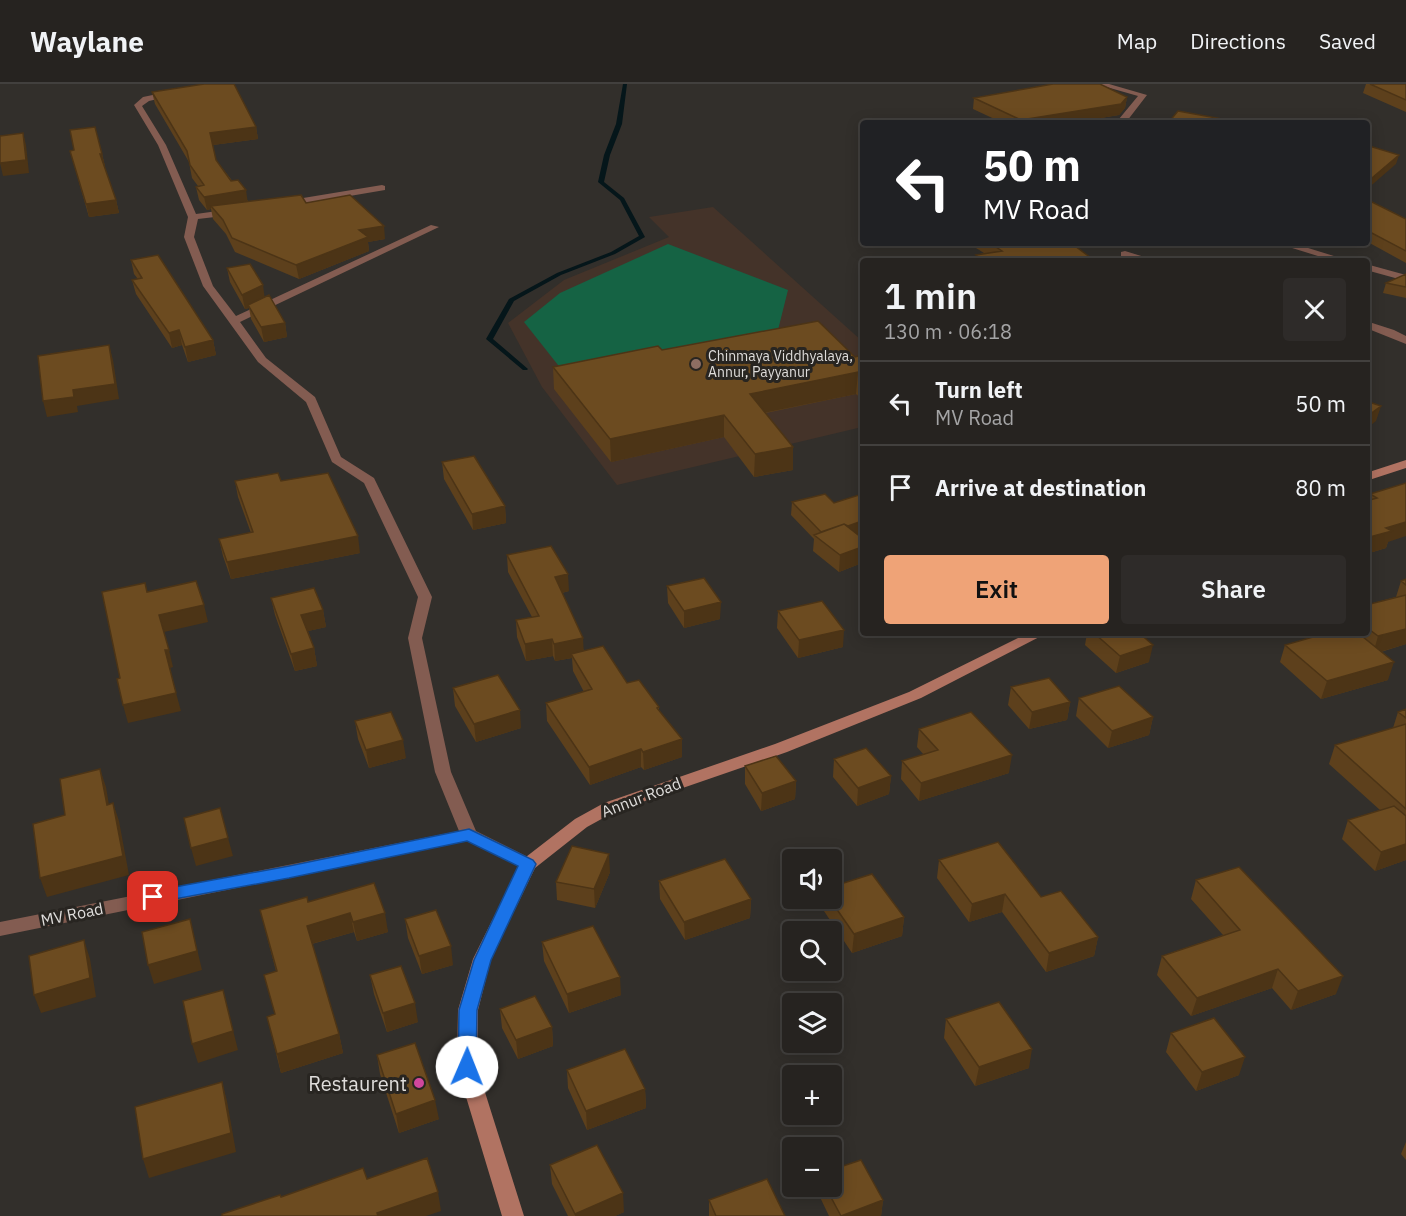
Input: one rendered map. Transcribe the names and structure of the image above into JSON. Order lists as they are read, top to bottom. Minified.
{"streets":{"main road":["Annur Road"],"street":["MV Road"]},"places":["Chinmaya Viddhyalaya, Annur, Payyanur","Restaurent"],"page":{"header":"Waylane","nav":["Map","Directions","Saved"],"turn":["50 m","MV Road"],"heading":["1 min","130 m · 06:18"],"list":[{"name":"Turn left","note":"MV Road","value":"50 m"},{"name":"Arrive at destination","value":"80 m"}],"buttons":["Exit","Share"],"map_buttons":["+","−"]}}
